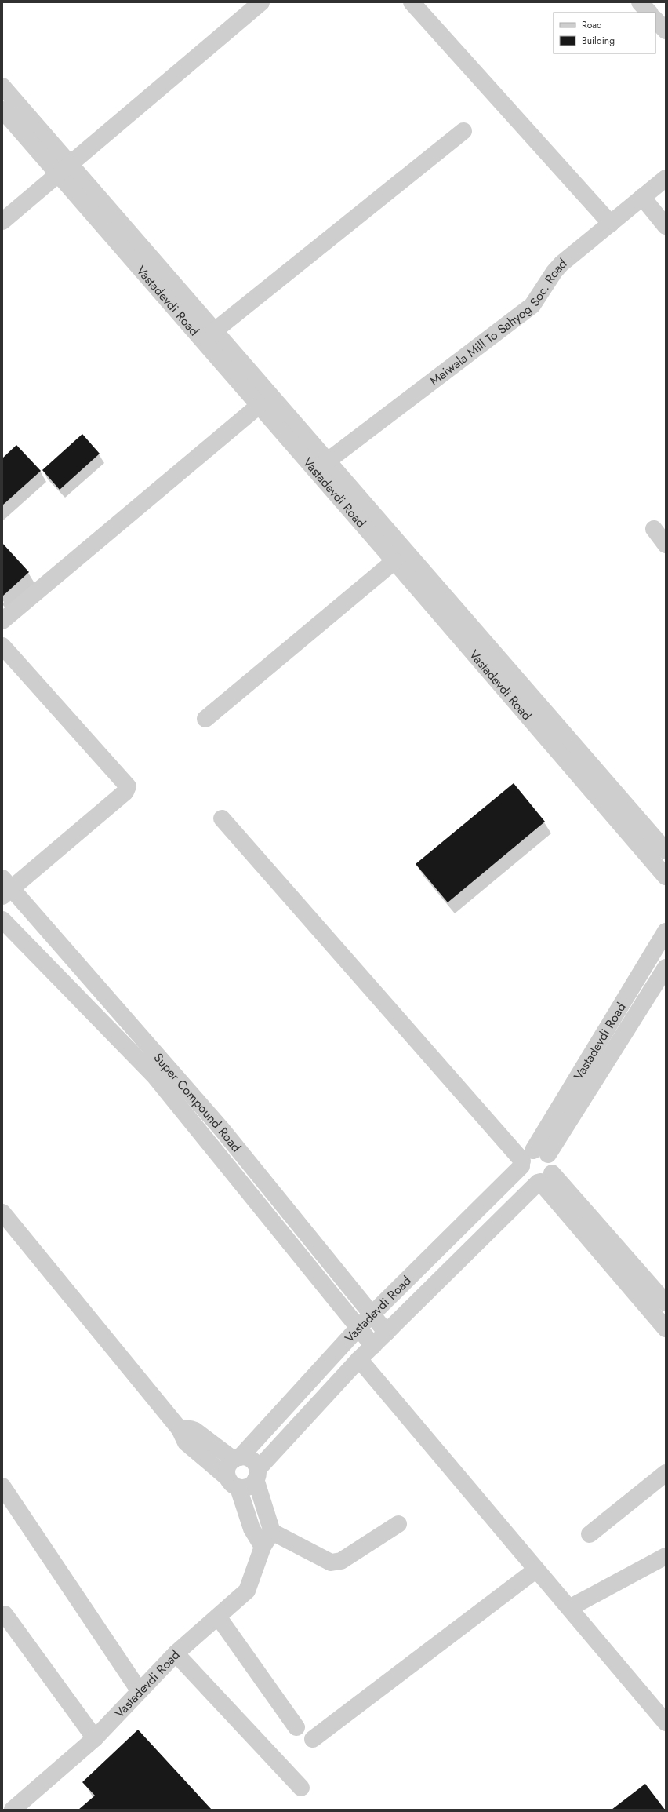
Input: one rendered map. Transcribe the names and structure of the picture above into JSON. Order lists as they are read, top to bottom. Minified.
{"streets":{"street":["Vastadevdi Road","Maiwala Mill To Sahyog Soc. Road","Super Compound Road"]},"crossings":[["Vastadevdi Road","Maiwala Mill To Sahyog Soc. Road"],["Vastadevdi Road","Super Compound Road"]],"legend":["Road","Building"]}
